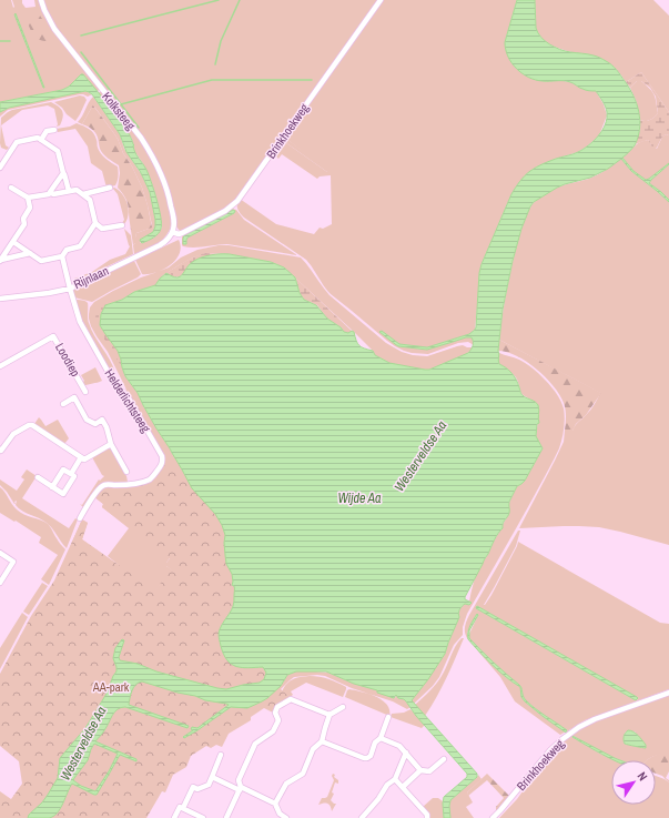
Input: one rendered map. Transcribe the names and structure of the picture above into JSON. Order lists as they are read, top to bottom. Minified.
{"streets":{"street":["Kolksteeg","Brinkhoekweg","Rijnlaan","Loodiep","Helderlichtsteeg"]},"crossings":[["Kolksteeg","Brinkhoekweg"],["Kolksteeg","Rijnlaan"],["Brinkhoekweg","Rijnlaan"],["Rijnlaan","Helderlichtsteeg"]],"water":["Westerveldse Aa","Wijde Aa"],"parks":["AA-park"],"north":"top right"}
